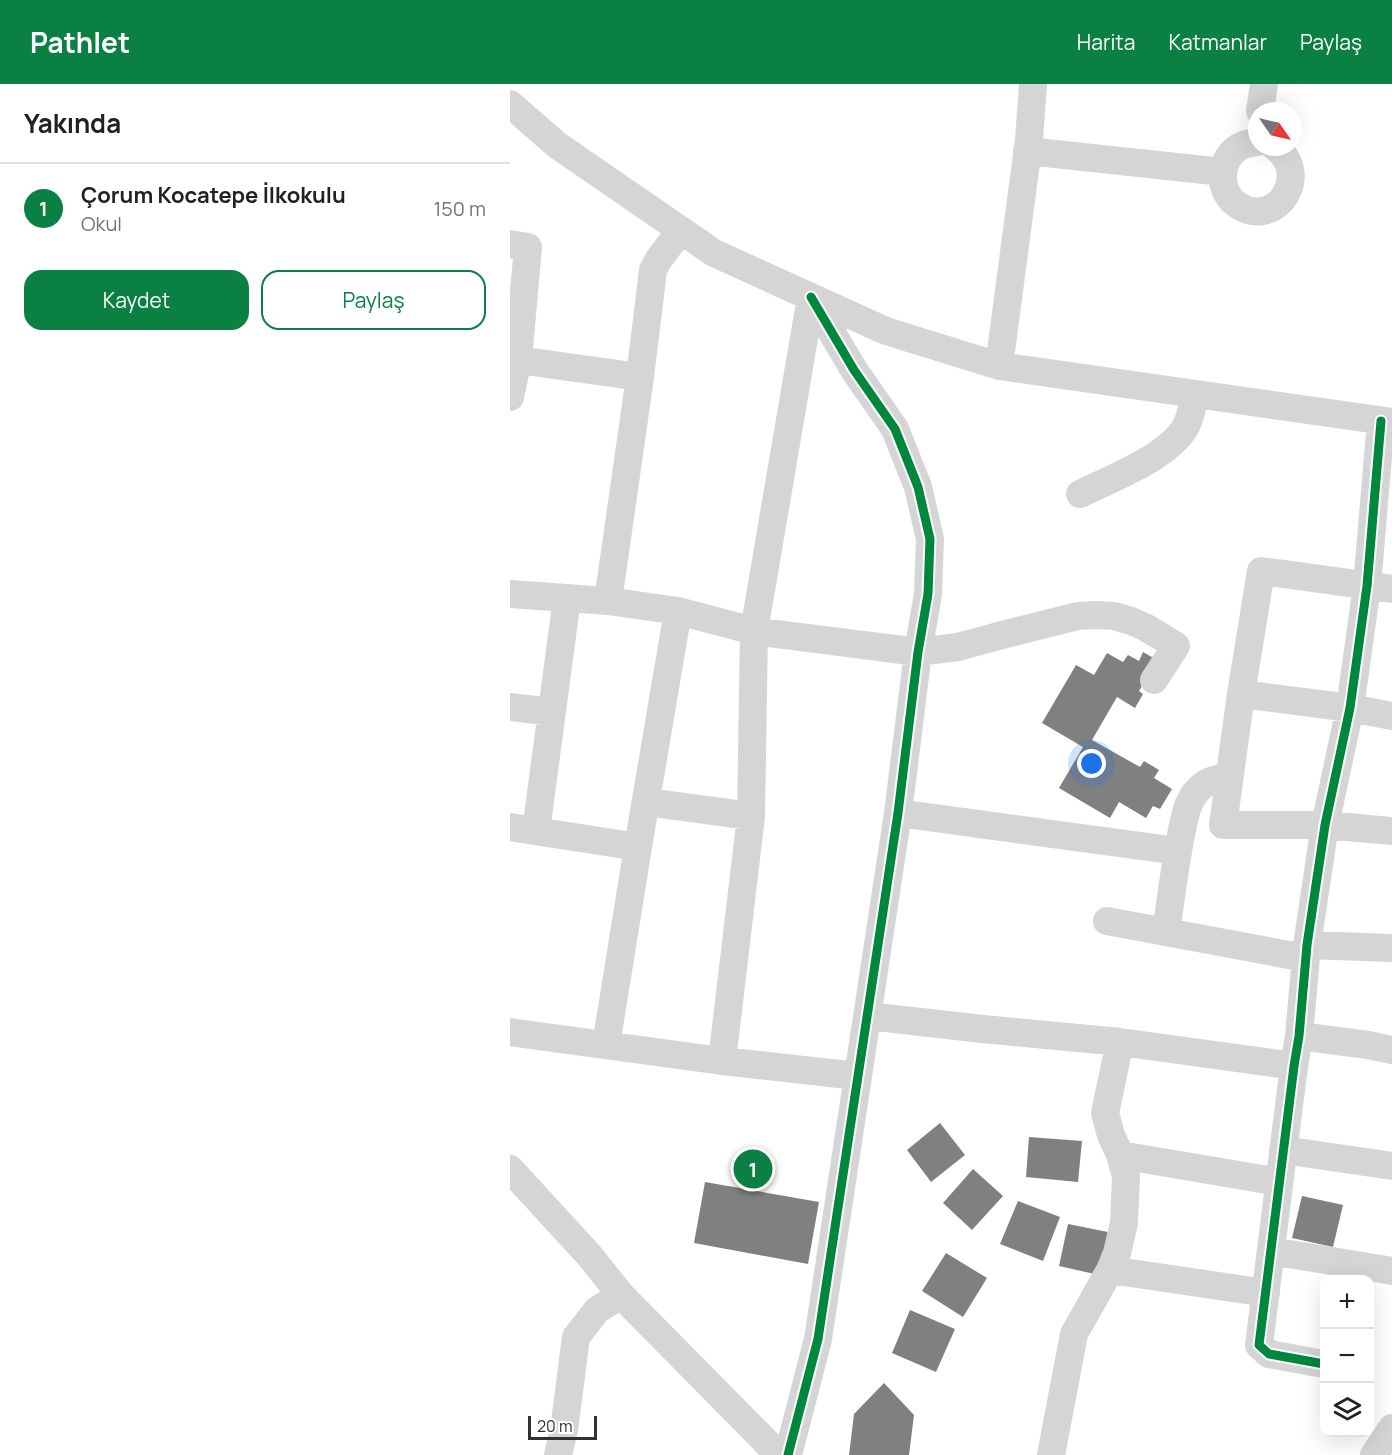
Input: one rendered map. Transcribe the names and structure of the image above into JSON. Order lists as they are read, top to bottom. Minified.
{"scale_bar":"20 m","north":"bottom right","page":{"header":"Pathlet","nav":["Harita","Katmanlar","Paylaş"],"heading":"Yakında","list":[{"mark":"1","name":"Çorum Kocatepe İlkokulu","note":"Okul","value":"150 m"}],"buttons":["Kaydet","Paylaş"],"pins":"1","map_buttons":["+","−"],"scale":"20 m"}}
